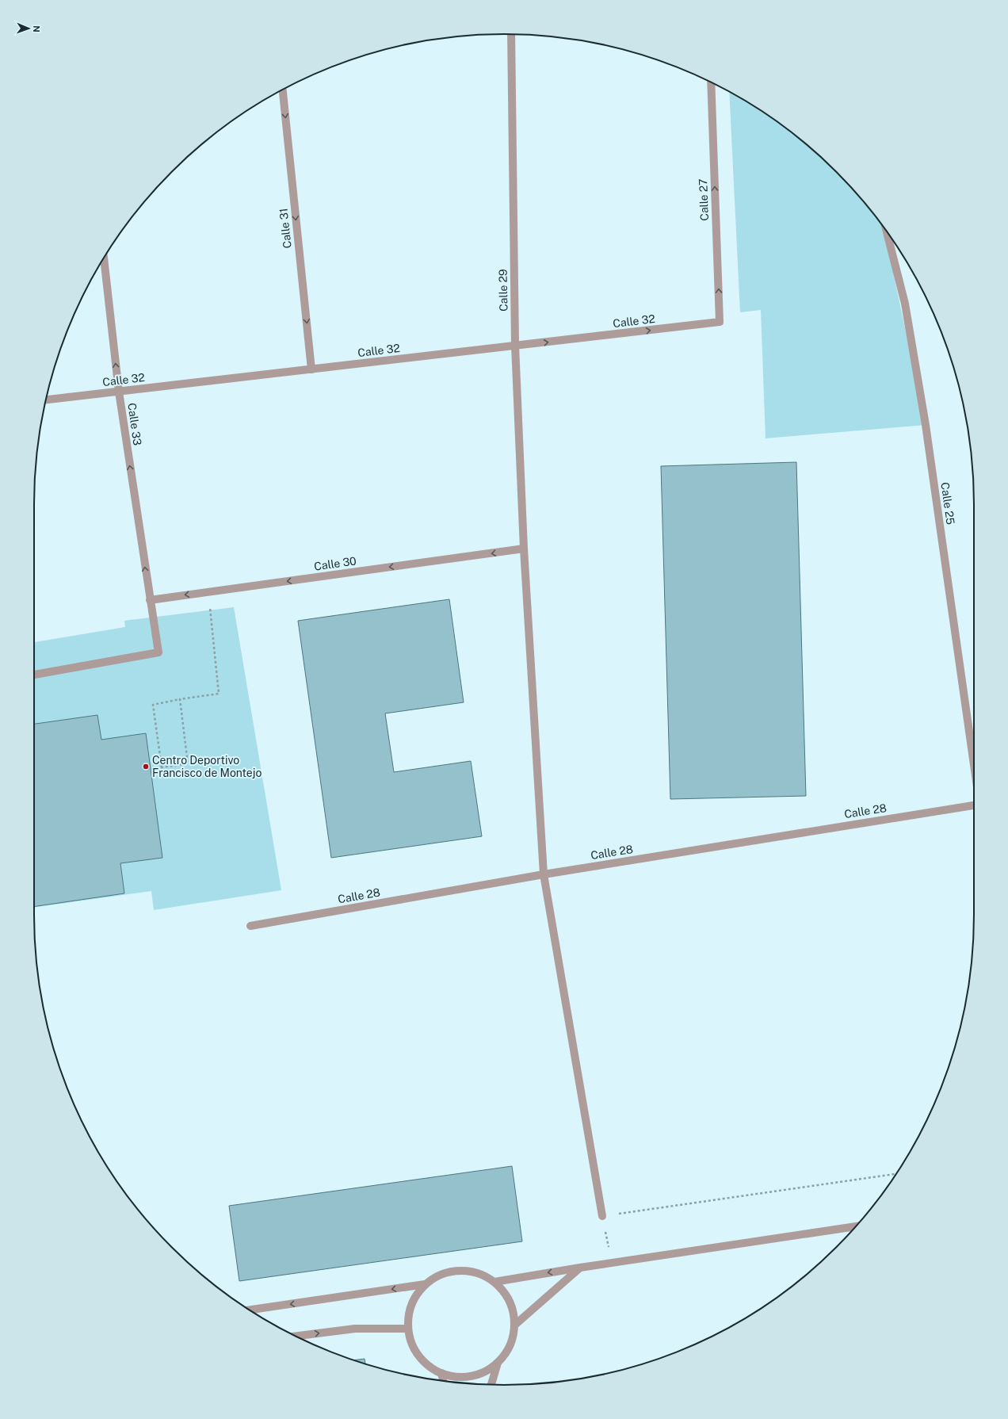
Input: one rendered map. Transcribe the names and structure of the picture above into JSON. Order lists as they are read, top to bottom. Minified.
{"streets":{"street":["Calle 27","Calle 31","Calle 29","Calle 32","Calle 33","Calle 25","Calle 30","Calle 28"]},"crossings":[["Calle 27","Calle 32"],["Calle 31","Calle 32"],["Calle 29","Calle 32"],["Calle 29","Calle 30"],["Calle 29","Calle 28"],["Calle 32","Calle 33"],["Calle 33","Calle 30"]],"one_way":["Calle 27","Calle 31","Calle 33","Calle 30"],"places":["Centro Deportivo Francisco de Montejo"],"north":"right"}
